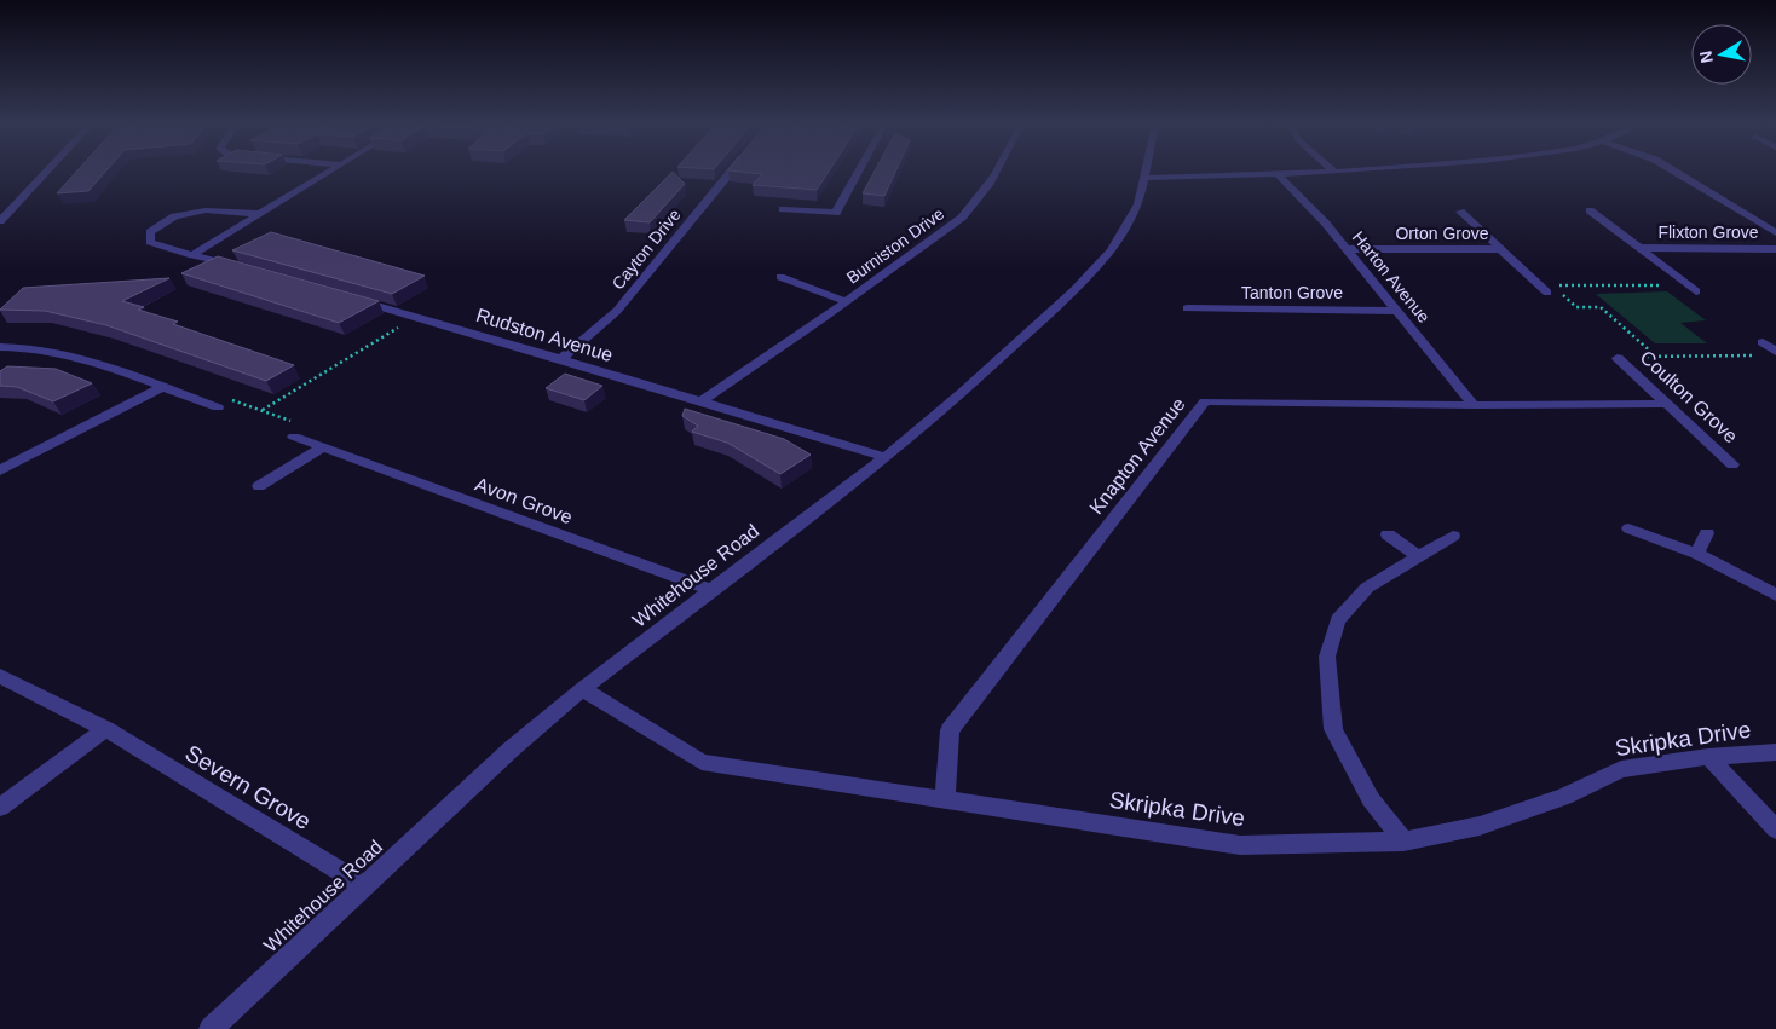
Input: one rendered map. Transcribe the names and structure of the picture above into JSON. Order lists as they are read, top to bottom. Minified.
{"streets":{"street":["Flixton Grove","Orton Grove","Burniston Drive","Cayton Drive","Harton Avenue","Tanton Grove","Rudston Avenue","Coulton Grove","Knapton Avenue","Avon Grove","Whitehouse Road","Skripka Drive","Severn Grove"]},"crossings":[["Orton Grove","Harton Avenue"],["Burniston Drive","Rudston Avenue"],["Cayton Drive","Rudston Avenue"],["Harton Avenue","Tanton Grove"],["Harton Avenue","Knapton Avenue"],["Rudston Avenue","Whitehouse Road"],["Coulton Grove","Knapton Avenue"],["Knapton Avenue","Skripka Drive"],["Avon Grove","Whitehouse Road"],["Whitehouse Road","Skripka Drive"],["Whitehouse Road","Severn Grove"]],"north":"left"}
